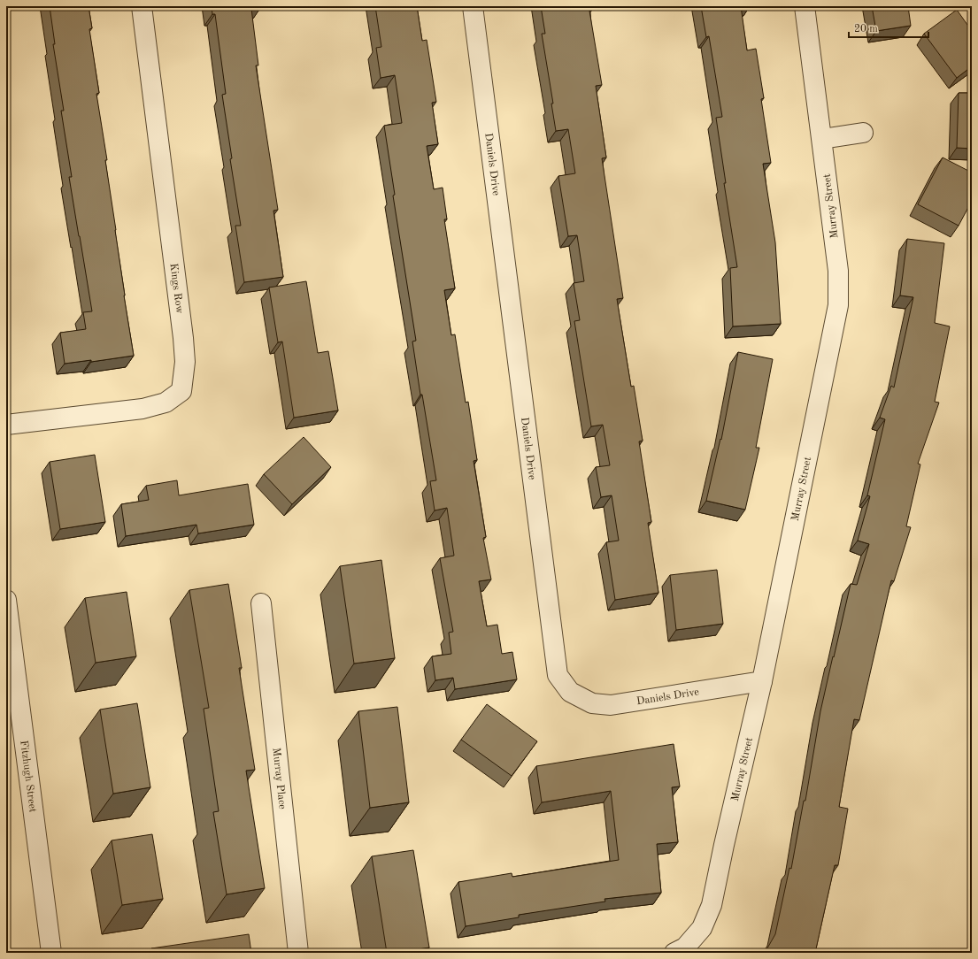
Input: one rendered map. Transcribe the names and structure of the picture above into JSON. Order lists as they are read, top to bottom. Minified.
{"streets":{"street":["Daniels Drive","Murray Street","Kings Row","Fitzhugh Street","Murray Place"]},"crossings":[["Daniels Drive","Murray Street"]],"scale_bar":"20 m"}
